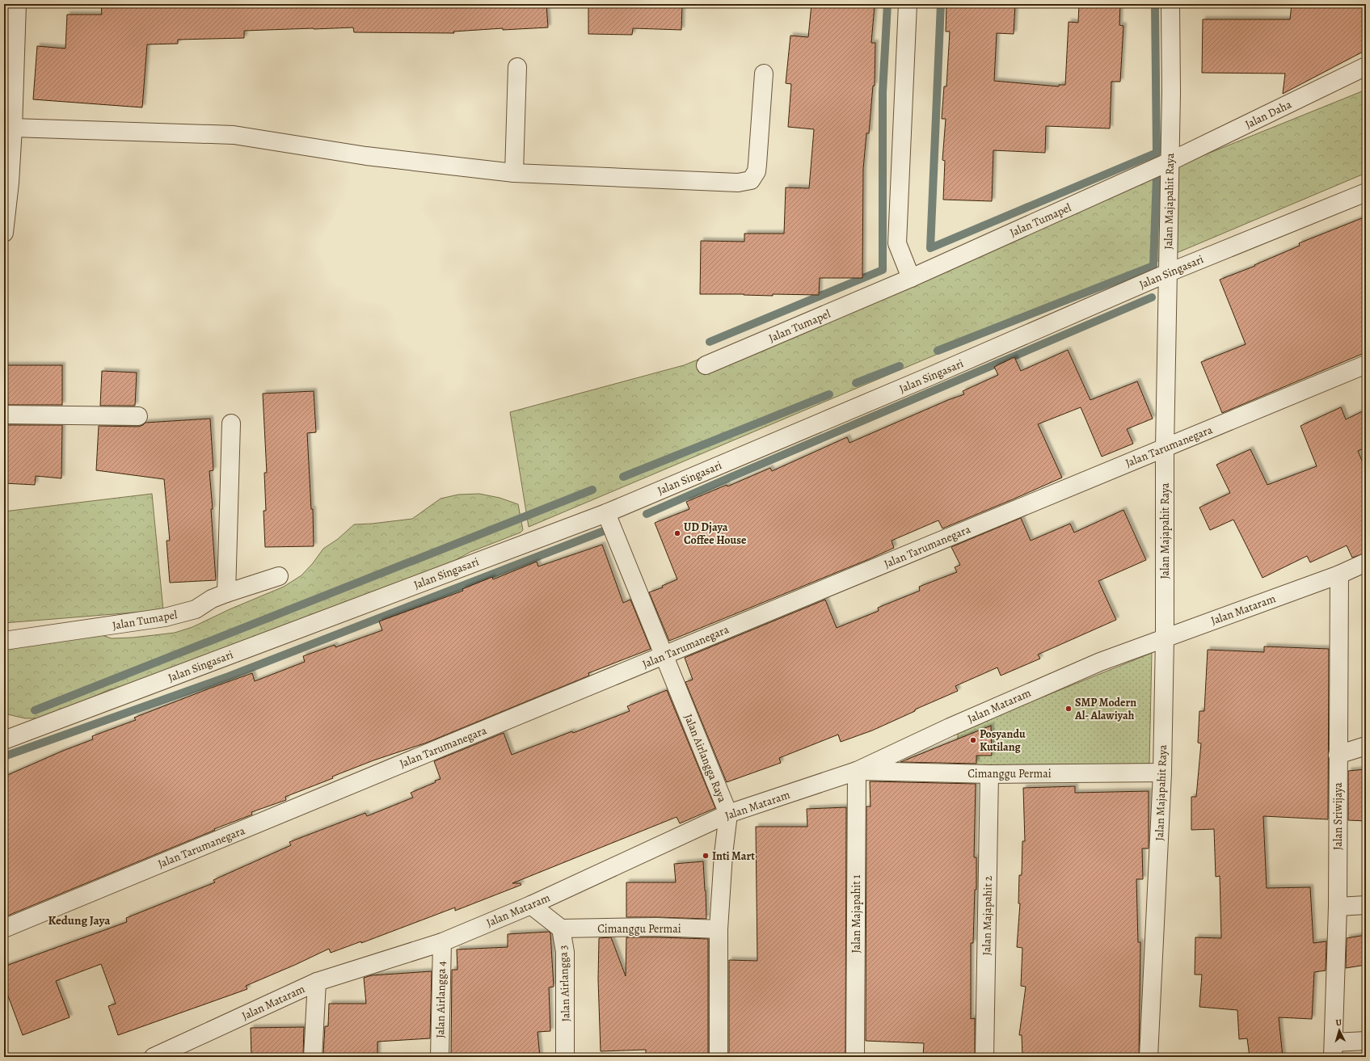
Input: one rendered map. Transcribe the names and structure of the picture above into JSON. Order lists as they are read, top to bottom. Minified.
{"streets":{"street":["Jalan Daha","Jalan Majapahit Raya","Jalan Tumapel","Jalan Singasari","Jalan Tarumanegara","Jalan Mataram","Jalan Airlangga Raya","Cimanggu Permai","Jalan Sriwijaya","Jalan Majapahit 1","Jalan Majapahit 2","Jalan Airlangga 3","Jalan Airlangga 4"]},"crossings":[["Jalan Daha","Jalan Majapahit Raya"],["Jalan Daha","Jalan Tumapel"],["Jalan Majapahit Raya","Jalan Tumapel"],["Jalan Majapahit Raya","Jalan Singasari"],["Jalan Majapahit Raya","Jalan Tarumanegara"],["Jalan Majapahit Raya","Jalan Mataram"],["Jalan Majapahit Raya","Cimanggu Permai"],["Jalan Singasari","Jalan Airlangga Raya"],["Jalan Tarumanegara","Jalan Airlangga Raya"],["Jalan Mataram","Jalan Airlangga Raya"],["Jalan Mataram","Cimanggu Permai"],["Jalan Mataram","Jalan Sriwijaya"],["Jalan Mataram","Jalan Majapahit 1"],["Jalan Mataram","Jalan Airlangga 3"],["Jalan Mataram","Jalan Airlangga 4"],["Jalan Airlangga Raya","Cimanggu Permai"],["Cimanggu Permai","Jalan Majapahit 1"],["Cimanggu Permai","Jalan Majapahit 2"],["Cimanggu Permai","Jalan Airlangga 3"]],"districts":["Kedung Jaya"],"places":["UD Djaya Coffee House","SMP Modern Al- Alawiyah","Posyandu Kutilang","Inti Mart"],"north":"top"}
